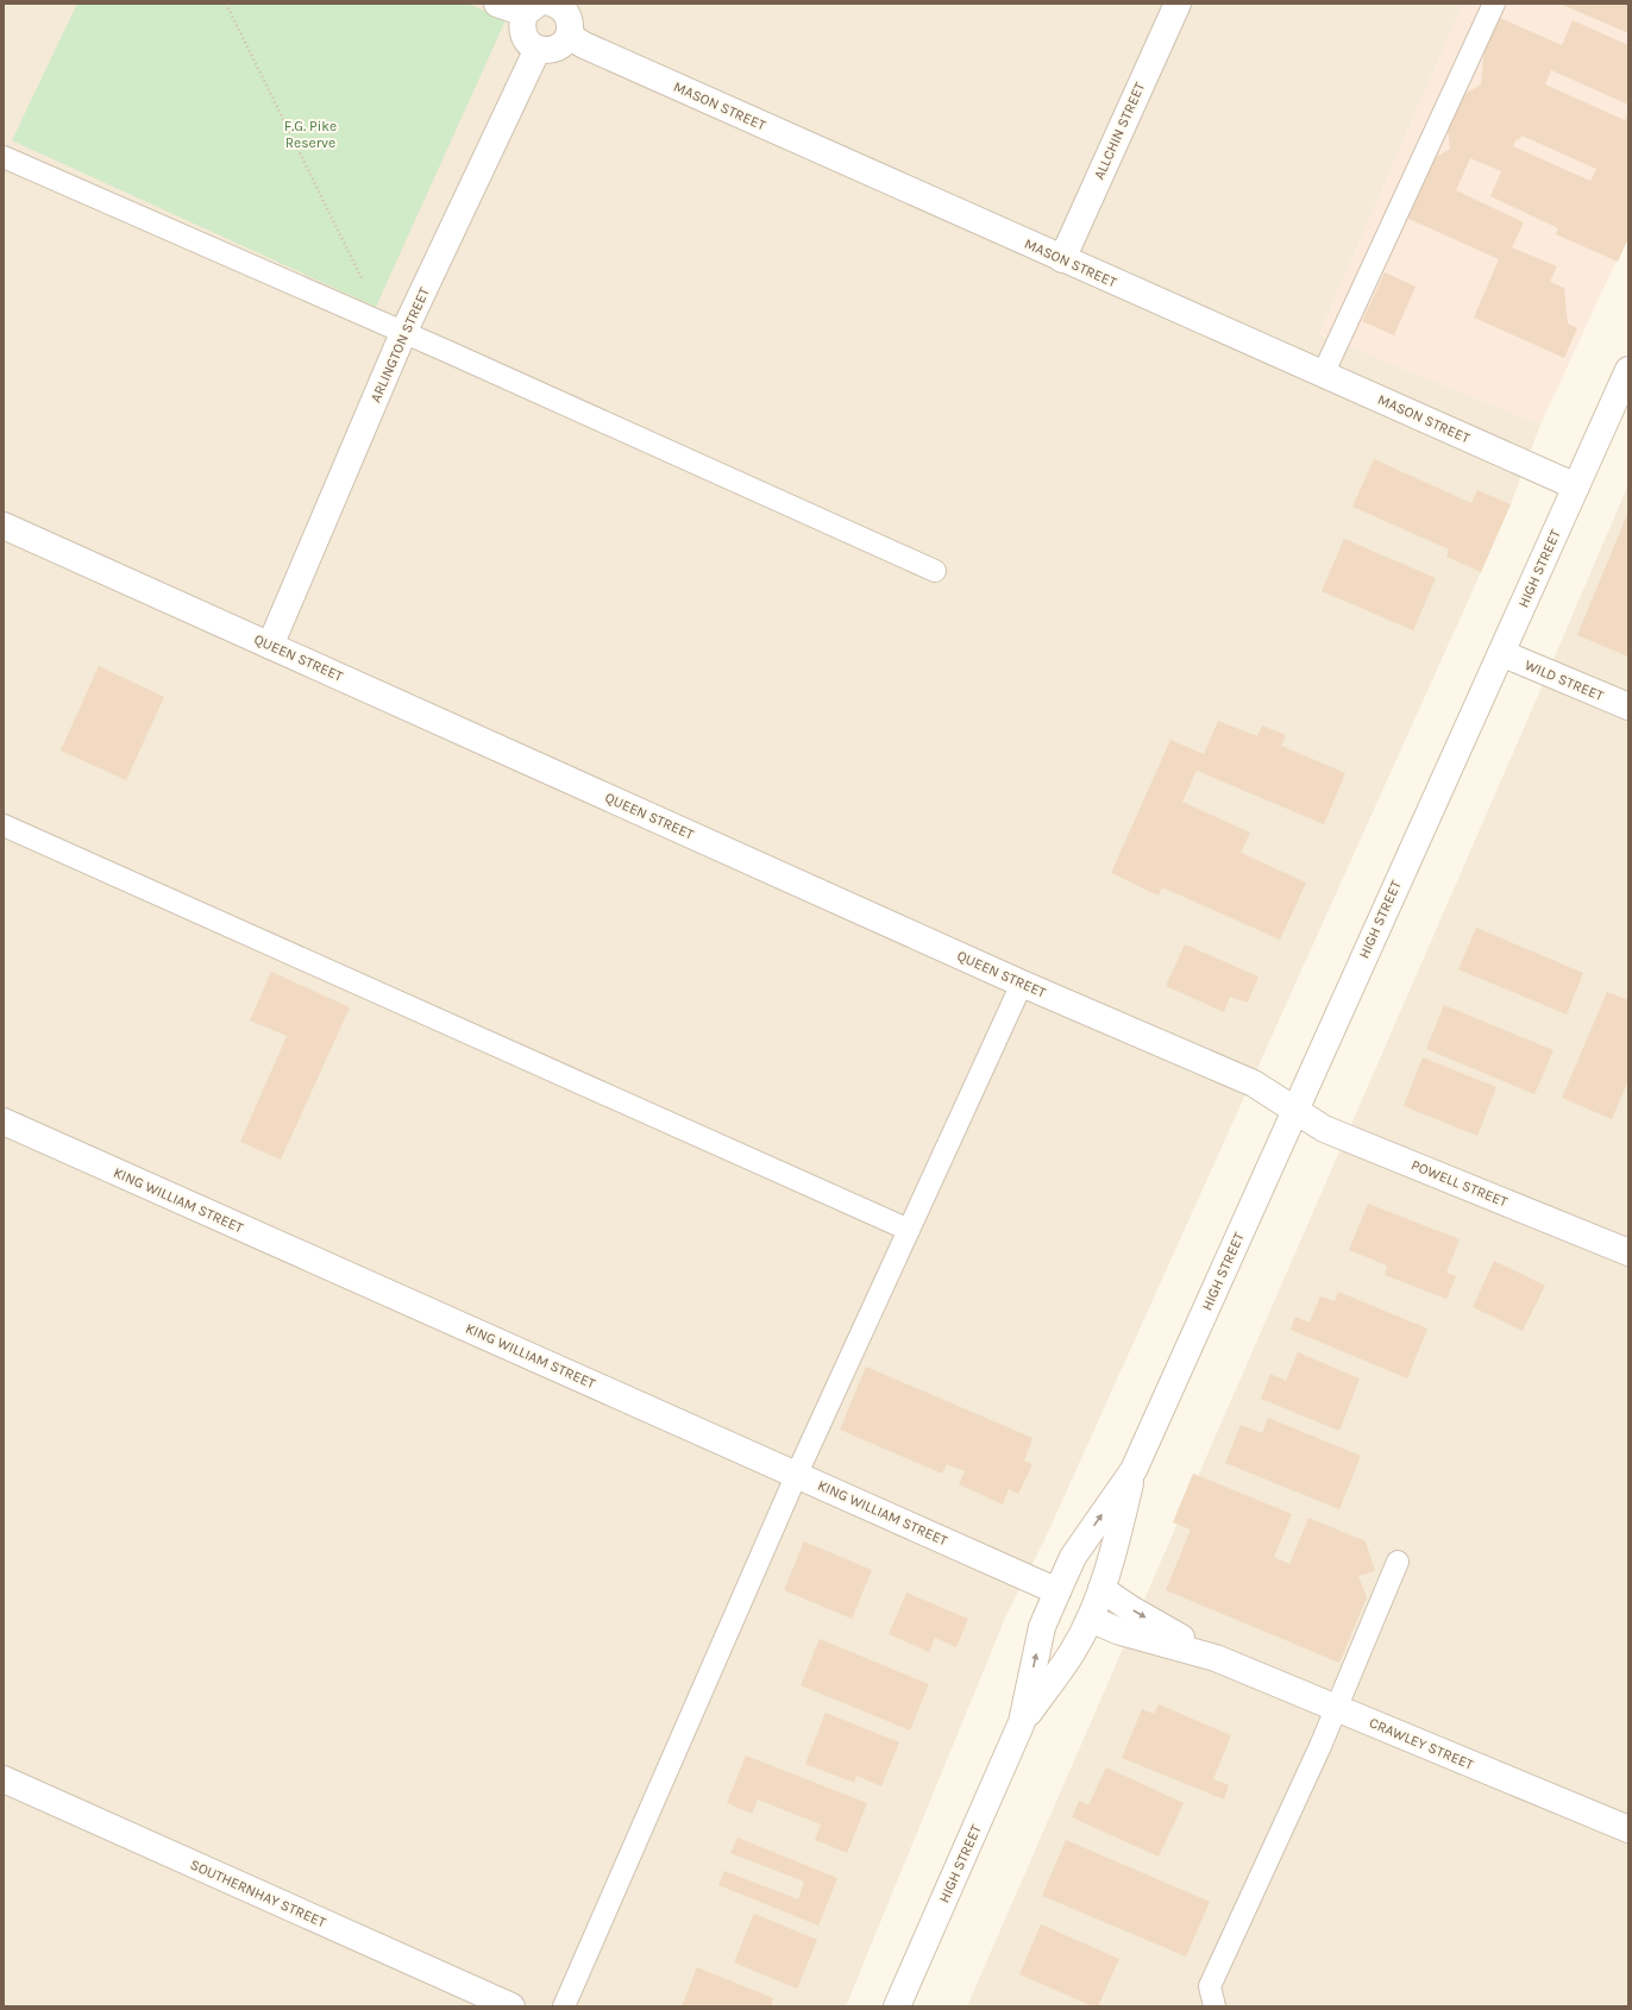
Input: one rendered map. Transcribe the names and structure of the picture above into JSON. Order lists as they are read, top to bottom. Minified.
{"streets":{"street":["MASON STREET","ALLCHIN STREET","ARLINGTON STREET","HIGH STREET","QUEEN STREET","WILD STREET","POWELL STREET","KING WILLIAM STREET","CRAWLEY STREET","SOUTHERNHAY STREET"]},"crossings":[["MASON STREET","ALLCHIN STREET"],["MASON STREET","ARLINGTON STREET"],["MASON STREET","HIGH STREET"],["ARLINGTON STREET","QUEEN STREET"],["HIGH STREET","QUEEN STREET"],["HIGH STREET","WILD STREET"],["HIGH STREET","POWELL STREET"],["HIGH STREET","KING WILLIAM STREET"],["HIGH STREET","CRAWLEY STREET"],["QUEEN STREET","POWELL STREET"]],"parks":["F.G. Pike Reserve"]}
